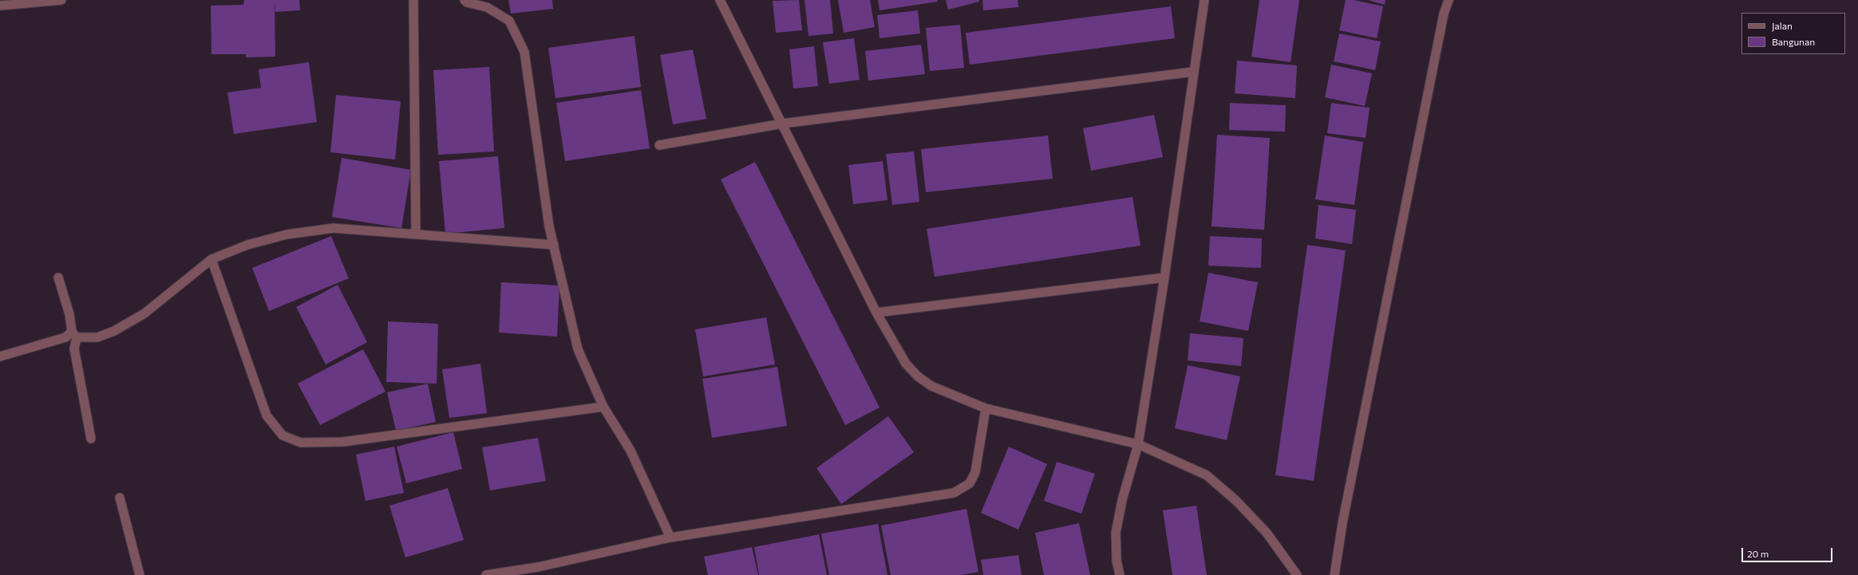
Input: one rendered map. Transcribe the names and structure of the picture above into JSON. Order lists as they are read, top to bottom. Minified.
{"legend":["Jalan","Bangunan"],"scale_bar":"20 m"}
